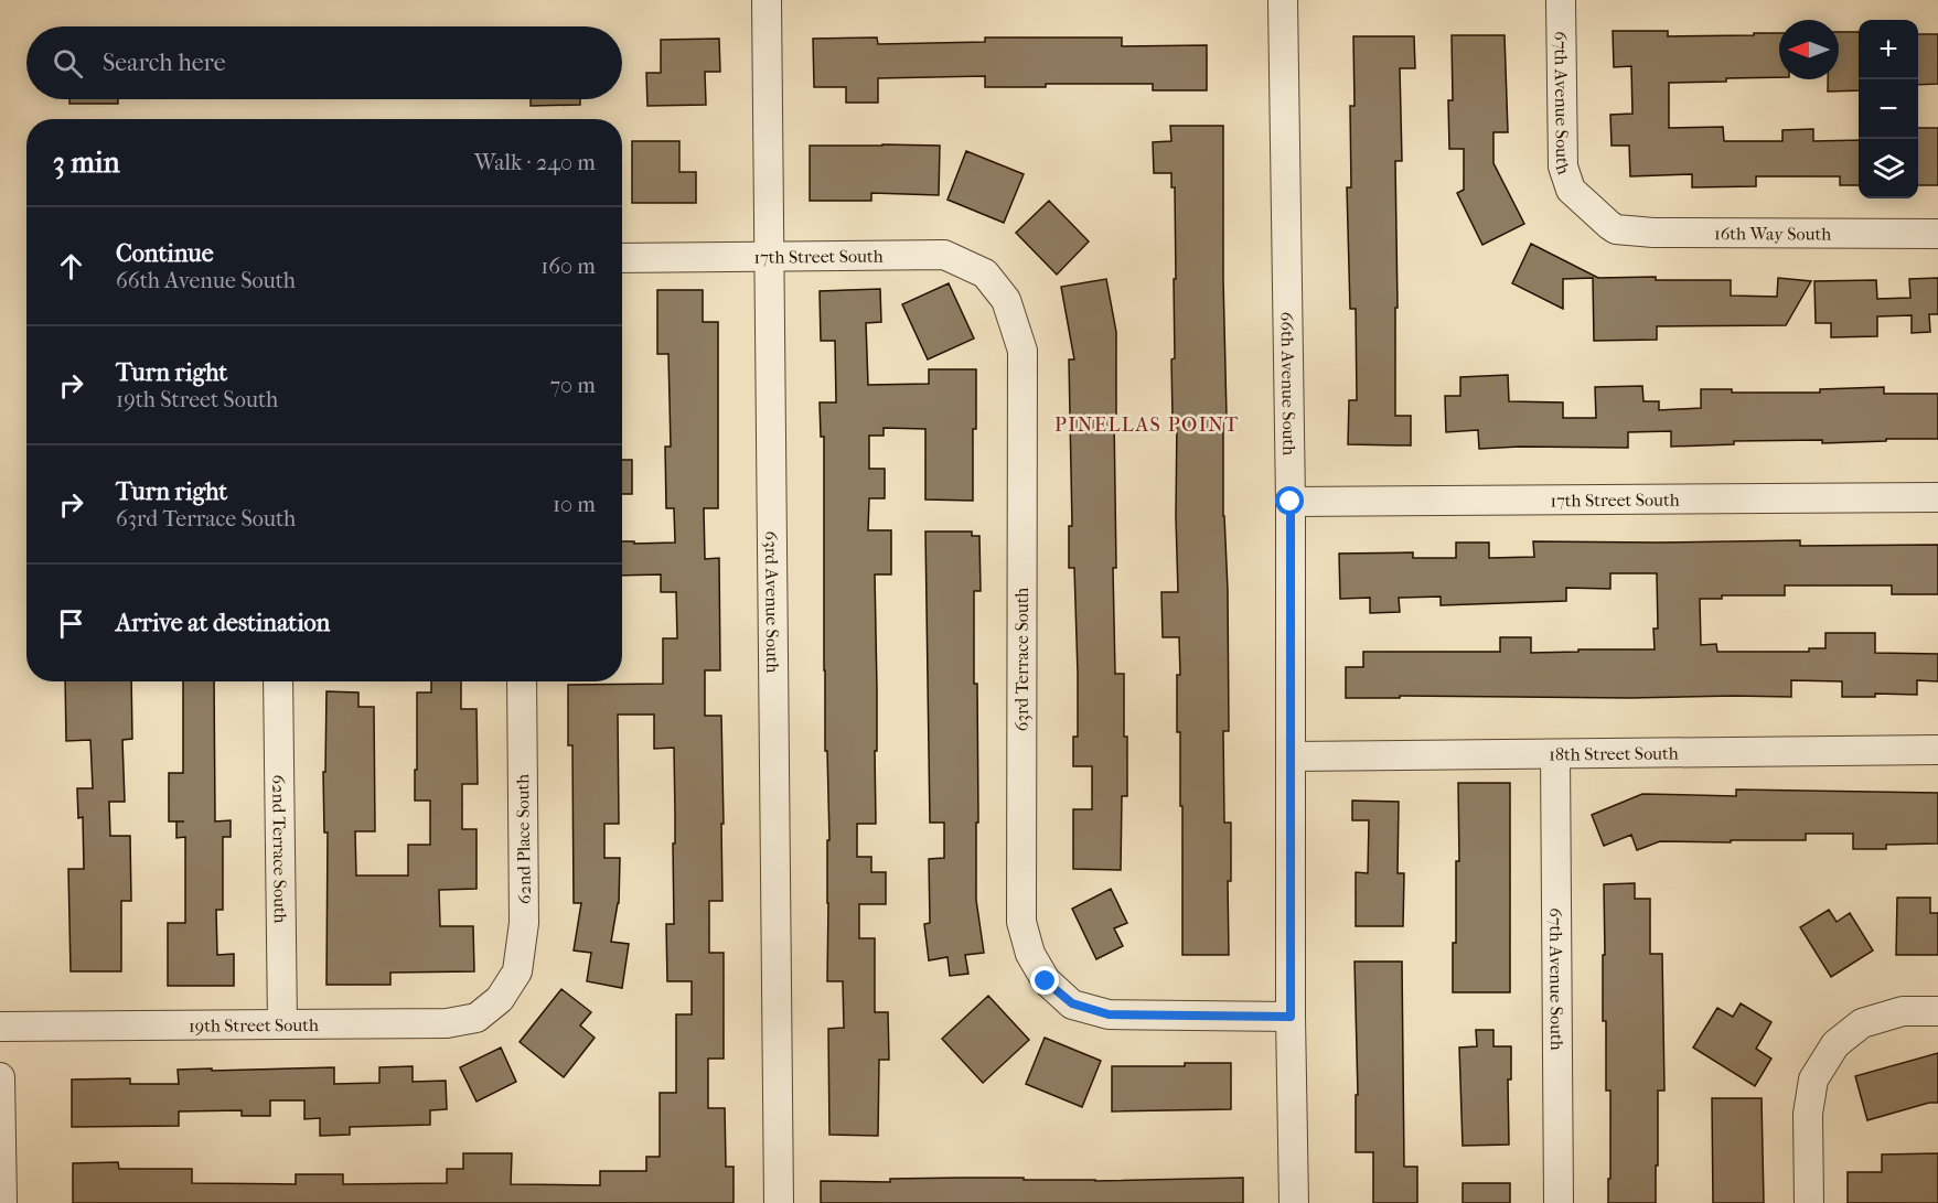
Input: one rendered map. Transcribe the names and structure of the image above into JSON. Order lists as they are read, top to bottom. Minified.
{"streets":{"street":["67th Avenue South","16th Way South","17th Street South","66th Avenue South","63rd Avenue South","63rd Terrace South","18th Street South","62nd Place South","62nd Terrace South","19th Street South"]},"crossings":[["67th Avenue South","16th Way South"],["67th Avenue South","18th Street South"],["17th Street South","66th Avenue South"],["17th Street South","63rd Avenue South"],["17th Street South","63rd Terrace South"],["66th Avenue South","63rd Terrace South"],["66th Avenue South","18th Street South"],["62nd Place South","19th Street South"],["62nd Terrace South","19th Street South"]],"districts":["PINELLAS POINT"],"north":"left","page":{"map_buttons":["+","−"],"search":"Search here","heading":["3 min","Walk · 240 m"],"list":[["Continue","66th Avenue South","160 m"],["Turn right","19th Street South","70 m"],["Turn right","63rd Terrace South","10 m"],"Arrive at destination"]}}
